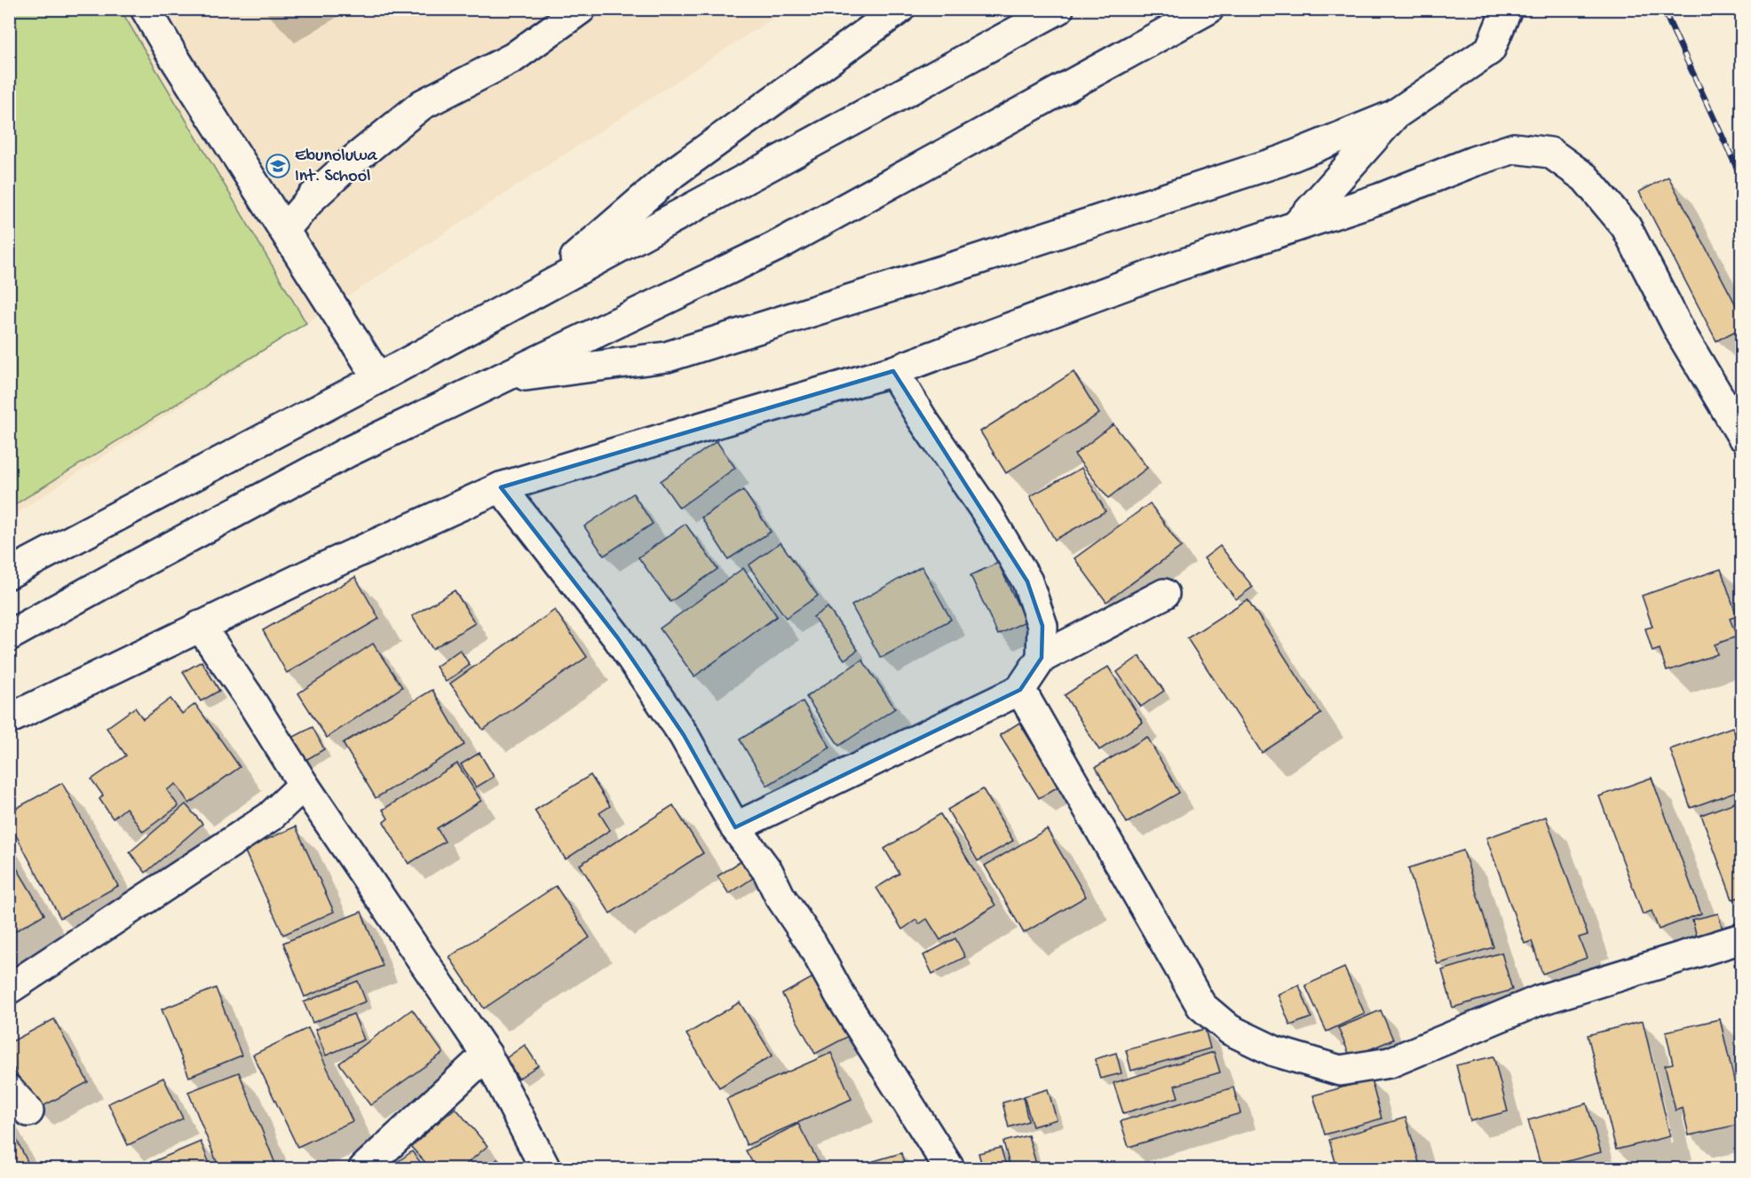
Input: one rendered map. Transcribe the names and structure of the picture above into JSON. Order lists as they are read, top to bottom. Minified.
{"places":{"school or university":["Ebunoluwa Int. School"]}}
